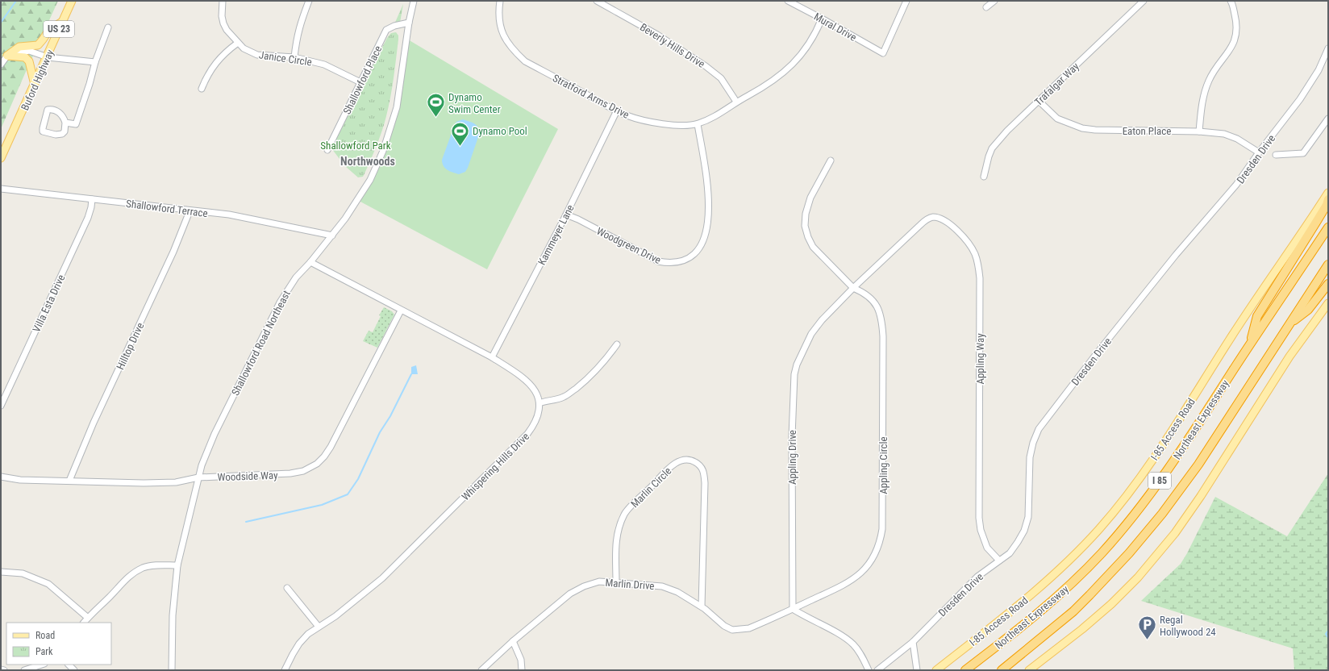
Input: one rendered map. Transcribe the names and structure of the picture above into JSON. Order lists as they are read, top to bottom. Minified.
{"streets":{"highway":["Northeast Expressway","I 85"],"main road":["US 23","Buford Highway","I-85 Access Road"],"street":["Mural Drive","Beverly Hills Drive","Janice Circle","Shallowford Place","Trafalgar Way","Stratford Arms Drive","Eaton Place","Dresden Drive","Shallowford Terrace","Kammeyer Lane","Woodgreen Drive","Villa Esta Drive","Shallowford Road Northeast","Hilltop Drive","Appling Way","Appling Drive","Appling Circle","Whispering Hills Drive","Woodside Way","Marlin Circle","Marlin Drive"]},"crossings":[["Mural Drive","Stratford Arms Drive"],["Beverly Hills Drive","Stratford Arms Drive"],["Janice Circle","Shallowford Place"],["Shallowford Place","Shallowford Road Northeast"],["Trafalgar Way","Eaton Place"],["Stratford Arms Drive","Kammeyer Lane"],["Stratford Arms Drive","Woodgreen Drive"],["Eaton Place","Dresden Drive"],["Dresden Drive","Appling Way"],["Shallowford Terrace","Villa Esta Drive"],["Shallowford Terrace","Shallowford Road Northeast"],["Shallowford Terrace","Hilltop Drive"],["Kammeyer Lane","Woodgreen Drive"],["Shallowford Road Northeast","Woodside Way"],["Hilltop Drive","Woodside Way"],["Appling Way","Appling Drive"],["Appling Drive","Appling Circle"],["Appling Drive","Marlin Drive"],["Appling Circle","Marlin Drive"],["Marlin Circle","Marlin Drive"]],"districts":["Northwoods"],"parks":["Shallowford Park"],"places":{"sports":["Dynamo Swim Center","Dynamo Pool"],"parking":["Regal Hollywood 24"]},"legend":["Road","Park"]}
